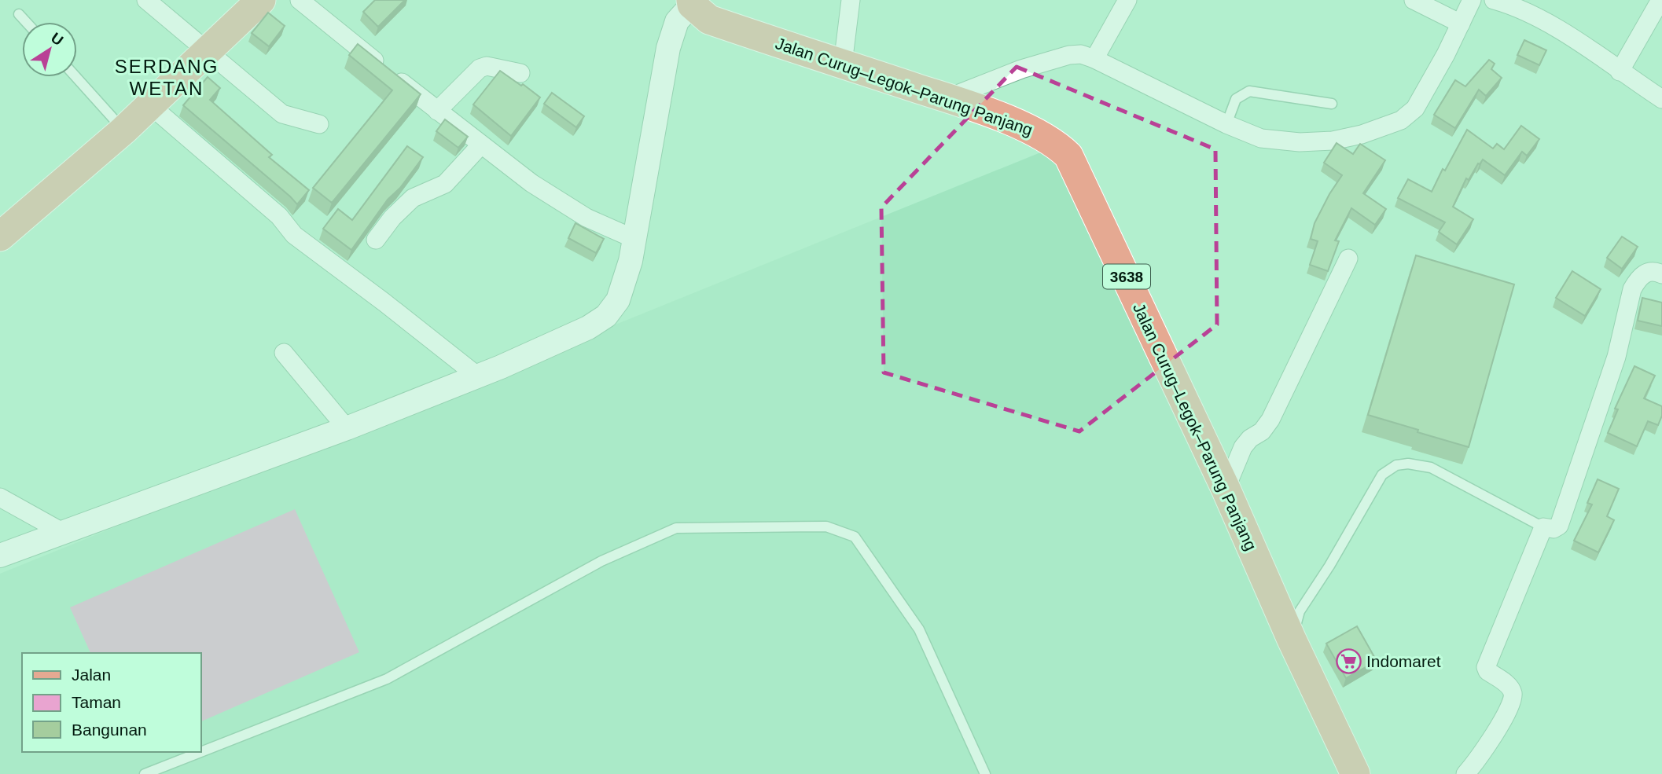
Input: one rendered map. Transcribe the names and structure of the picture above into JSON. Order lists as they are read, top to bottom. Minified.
{"streets":{"main road":["Jalan Curug–Legok–Parung Panjang","3638"]},"districts":["SERDANG WETAN"],"places":{"supermarket":["Indomaret"]},"legend":["Jalan","Taman","Bangunan"],"north":"top right"}
